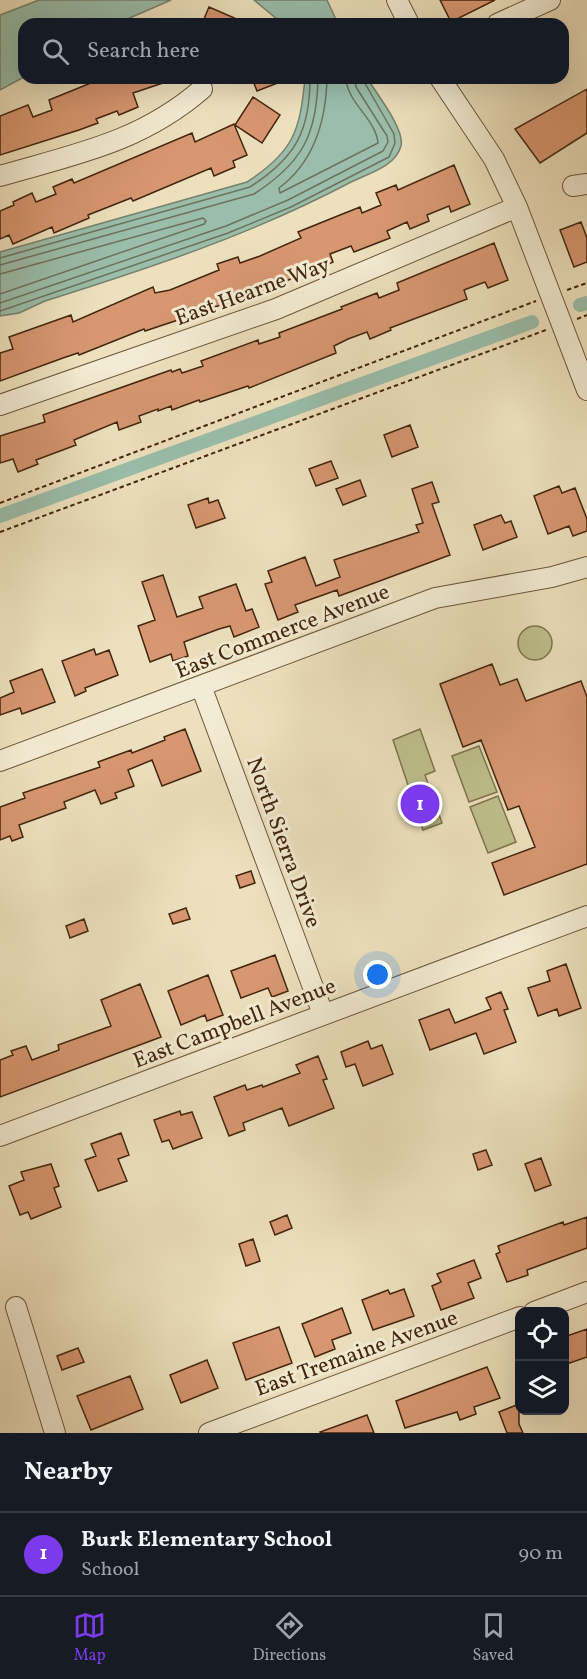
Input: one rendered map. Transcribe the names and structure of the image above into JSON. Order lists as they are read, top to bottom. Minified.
{"streets":{"street":["East Hearne Way","East Commerce Avenue","North Sierra Drive","East Campbell Avenue","East Tremaine Avenue"]},"crossings":[["East Commerce Avenue","North Sierra Drive"],["North Sierra Drive","East Campbell Avenue"]],"page":{"search":"Search here","pins":"1","heading":"Nearby","list":[{"mark":"1","name":"Burk Elementary School","note":"School","value":"90 m"}],"nav":["Map","Directions","Saved"]}}
